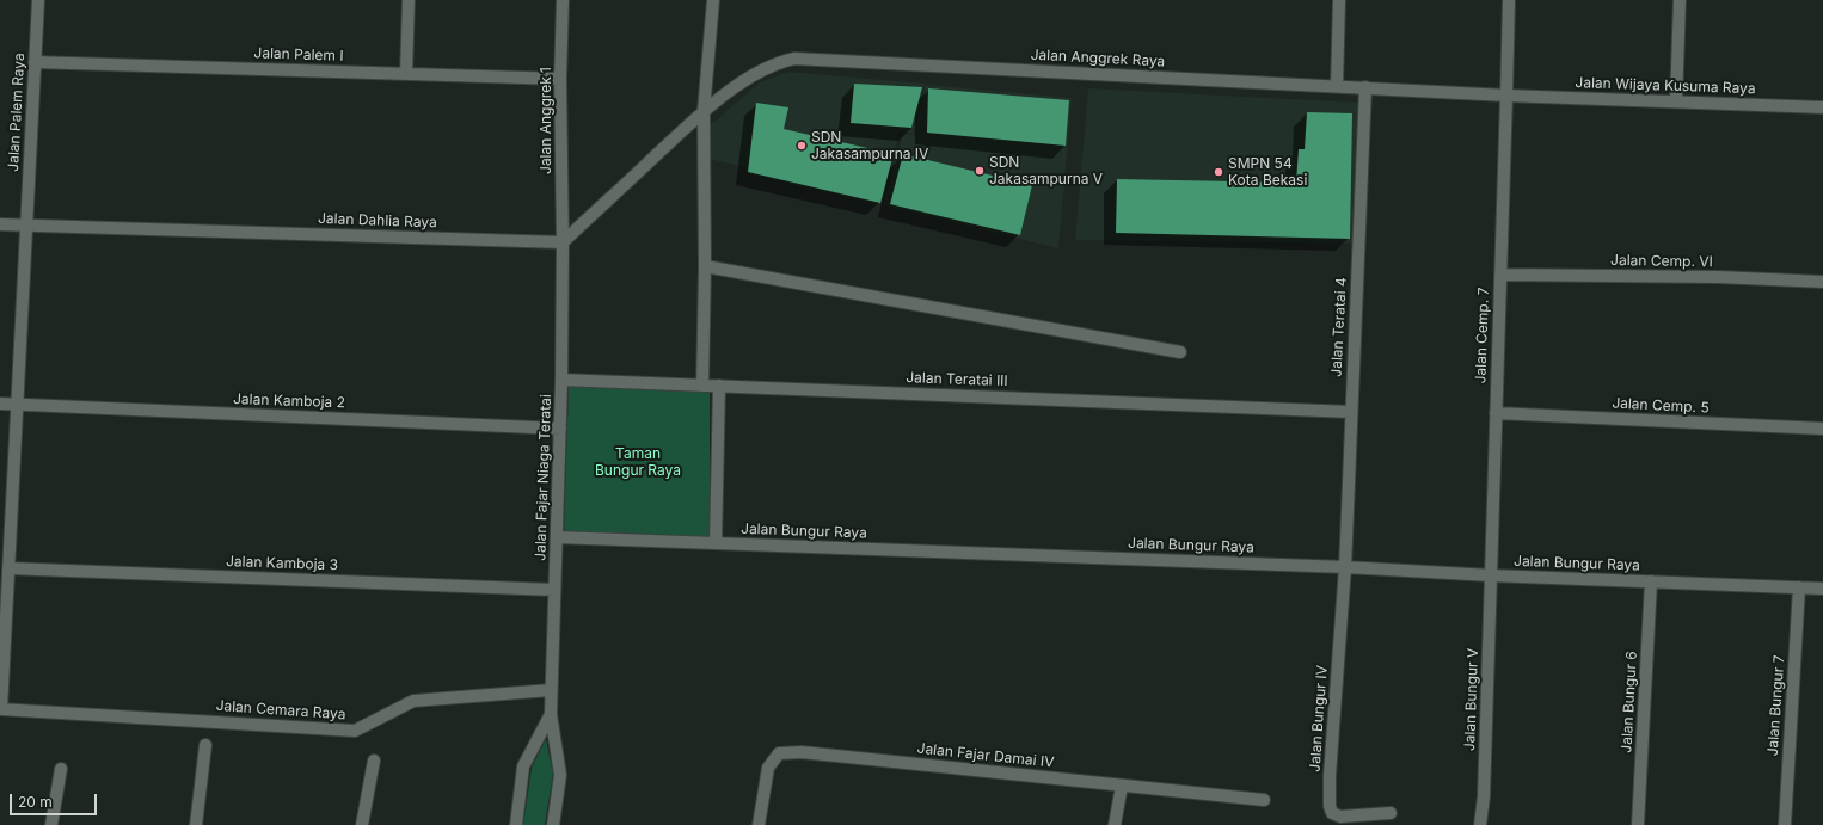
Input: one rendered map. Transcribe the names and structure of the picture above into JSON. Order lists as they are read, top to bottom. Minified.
{"streets":{"street":["Jalan Palem I","Jalan Anggrek Raya","Jalan Wijaya Kusuma Raya","Jalan Palem Raya","Jalan Anggrek 1","Jalan Dahlia Raya","Jalan Cemp. VI","Jalan Teratai 4","Jalan Cemp. 7","Jalan Teratai III","Jalan Kamboja 2","Jalan Cemp. 5","Jalan Fajar Niaga Teratai","Jalan Bungur Raya","Jalan Kamboja 3","Jalan Bungur V","Jalan Bungur 6","Jalan Bungur 7","Jalan Cemara Raya","Jalan Bungur IV","Jalan Fajar Damai IV"]},"crossings":[["Jalan Palem I","Jalan Palem Raya"],["Jalan Palem I","Jalan Anggrek 1"],["Jalan Anggrek Raya","Jalan Wijaya Kusuma Raya"],["Jalan Anggrek Raya","Jalan Teratai 4"],["Jalan Anggrek Raya","Jalan Cemp. 7"],["Jalan Wijaya Kusuma Raya","Jalan Cemp. 7"],["Jalan Palem Raya","Jalan Dahlia Raya"],["Jalan Palem Raya","Jalan Kamboja 2"],["Jalan Palem Raya","Jalan Kamboja 3"],["Jalan Palem Raya","Jalan Cemara Raya"],["Jalan Anggrek 1","Jalan Dahlia Raya"],["Jalan Anggrek 1","Jalan Fajar Niaga Teratai"],["Jalan Dahlia Raya","Jalan Fajar Niaga Teratai"],["Jalan Cemp. VI","Jalan Cemp. 7"],["Jalan Teratai 4","Jalan Teratai III"],["Jalan Teratai 4","Jalan Bungur Raya"],["Jalan Teratai 4","Jalan Bungur IV"],["Jalan Cemp. 7","Jalan Cemp. 5"],["Jalan Cemp. 7","Jalan Bungur Raya"],["Jalan Cemp. 7","Jalan Bungur V"],["Jalan Teratai III","Jalan Fajar Niaga Teratai"],["Jalan Kamboja 2","Jalan Fajar Niaga Teratai"],["Jalan Fajar Niaga Teratai","Jalan Bungur Raya"],["Jalan Fajar Niaga Teratai","Jalan Kamboja 3"],["Jalan Fajar Niaga Teratai","Jalan Cemara Raya"],["Jalan Bungur Raya","Jalan Bungur V"],["Jalan Bungur Raya","Jalan Bungur 6"],["Jalan Bungur Raya","Jalan Bungur 7"],["Jalan Bungur Raya","Jalan Bungur IV"]],"parks":["Taman Bungur Raya"],"places":["SDN Jakasampurna IV","SDN Jakasampurna V","SMPN 54 Kota Bekasi"],"scale_bar":"20 m"}
